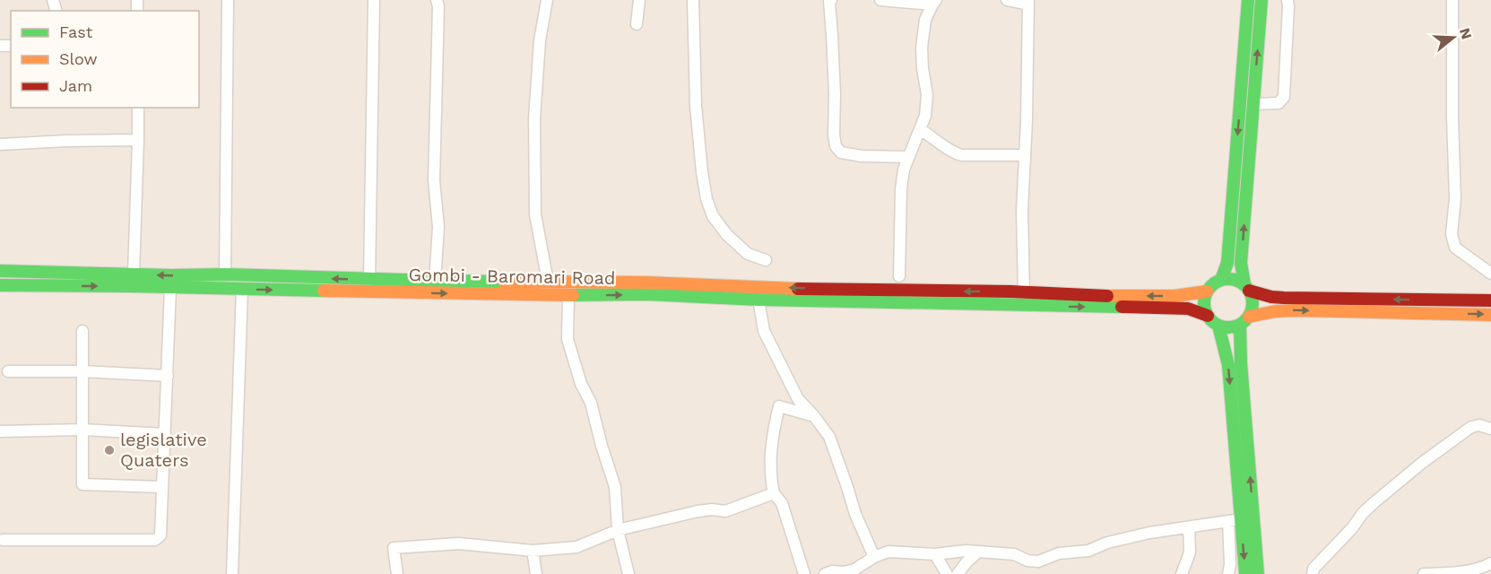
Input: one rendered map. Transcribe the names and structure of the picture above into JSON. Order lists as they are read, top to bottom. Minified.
{"streets":{"main road":["Gombi - Baromari Road"]},"places":["legislative Quaters"],"legend":["Fast","Slow","Jam"],"north":"right"}
